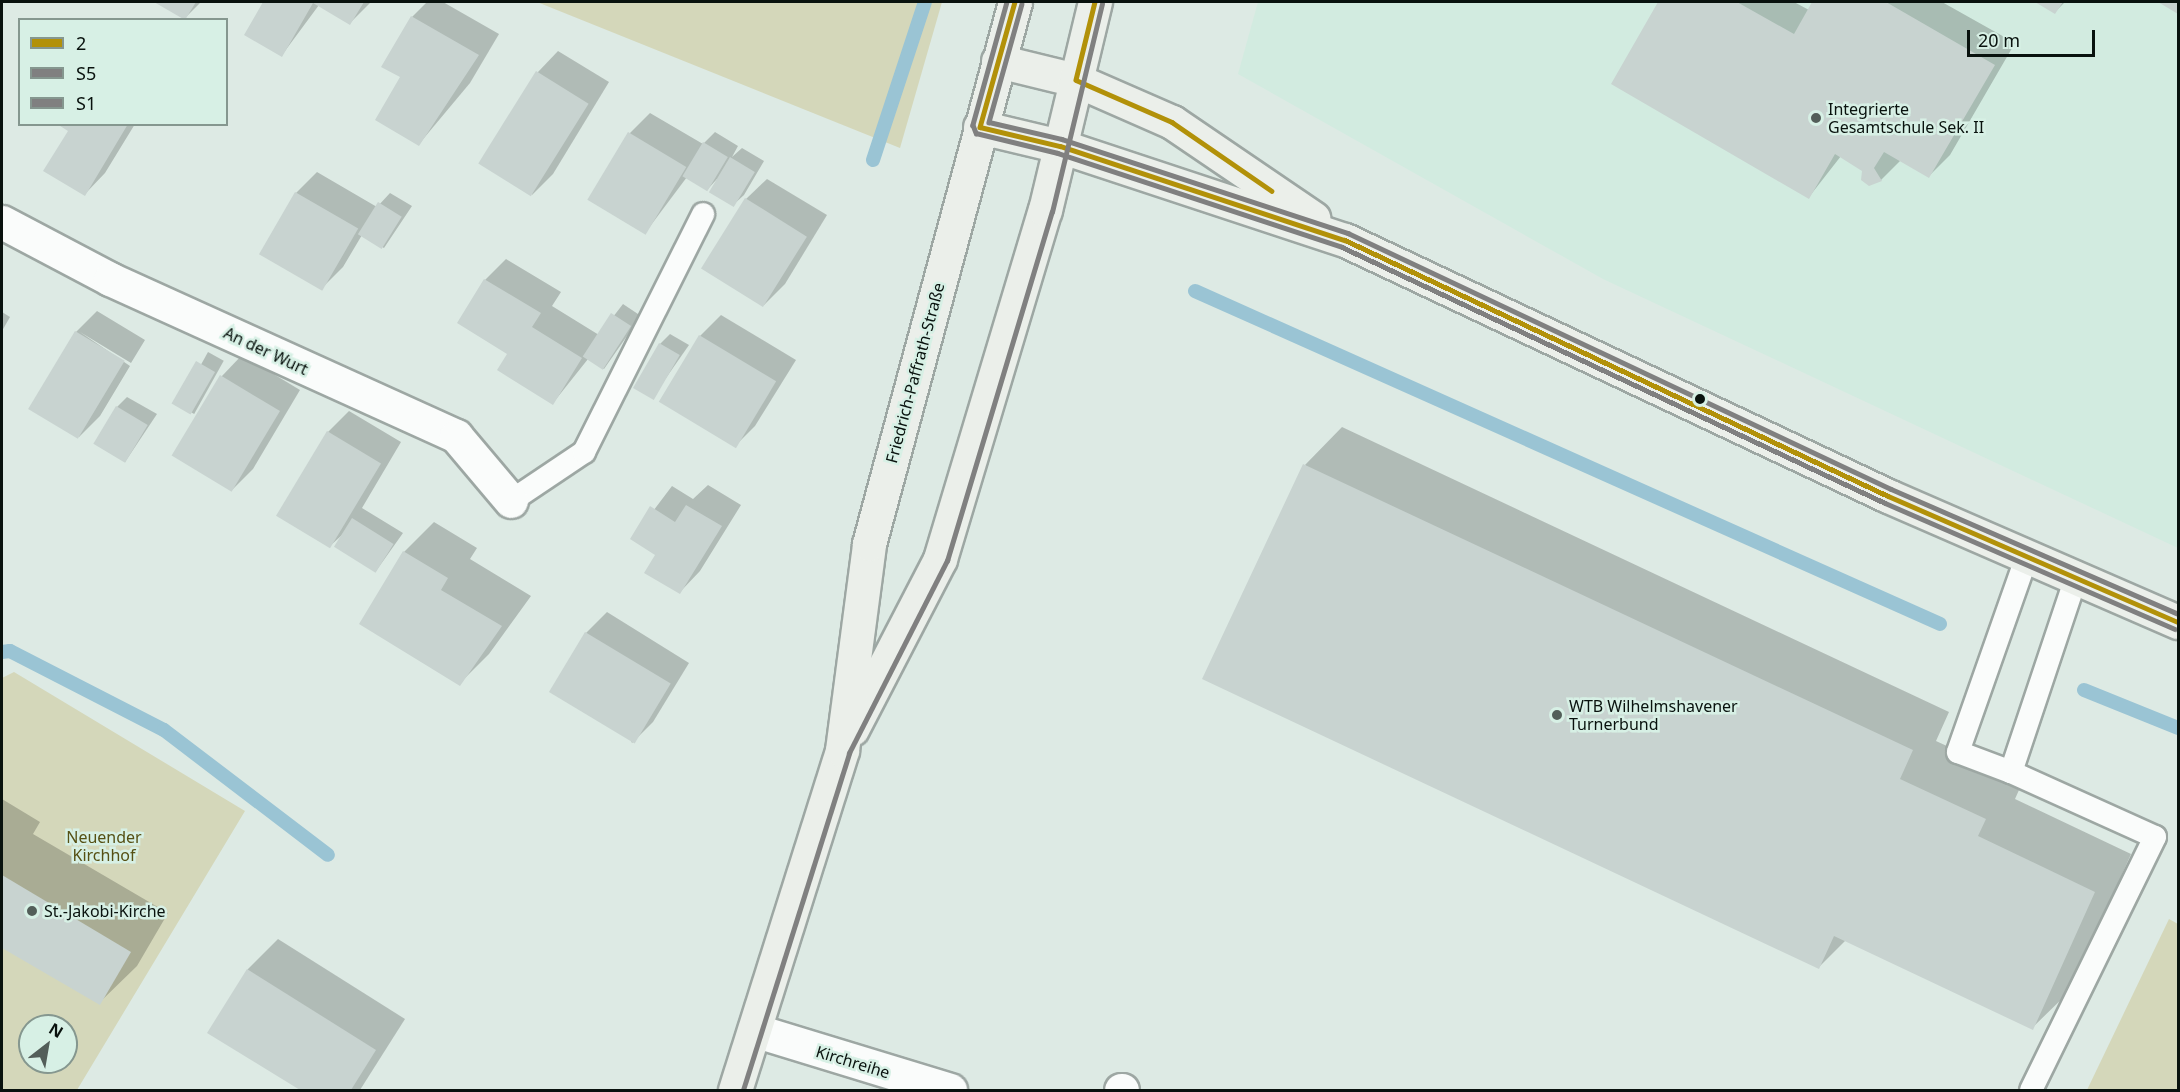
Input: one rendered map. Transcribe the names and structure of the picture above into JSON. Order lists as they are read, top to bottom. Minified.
{"streets":{"main road":["Friedrich-Paffrath-Straße"],"street":["An der Wurt","Kirchreihe"]},"crossings":[["Friedrich-Paffrath-Straße","Kirchreihe"]],"parks":["Neuender Kirchhof"],"places":["Integrierte Gesamtschule Sek. II","WTB Wilhelmshavener Turnerbund","St.-Jakobi-Kirche"],"lines":["transit line 2","transit line S5","transit line S1"],"legend":["2","S5","S1"],"scale_bar":"20 m","north":"top right"}
